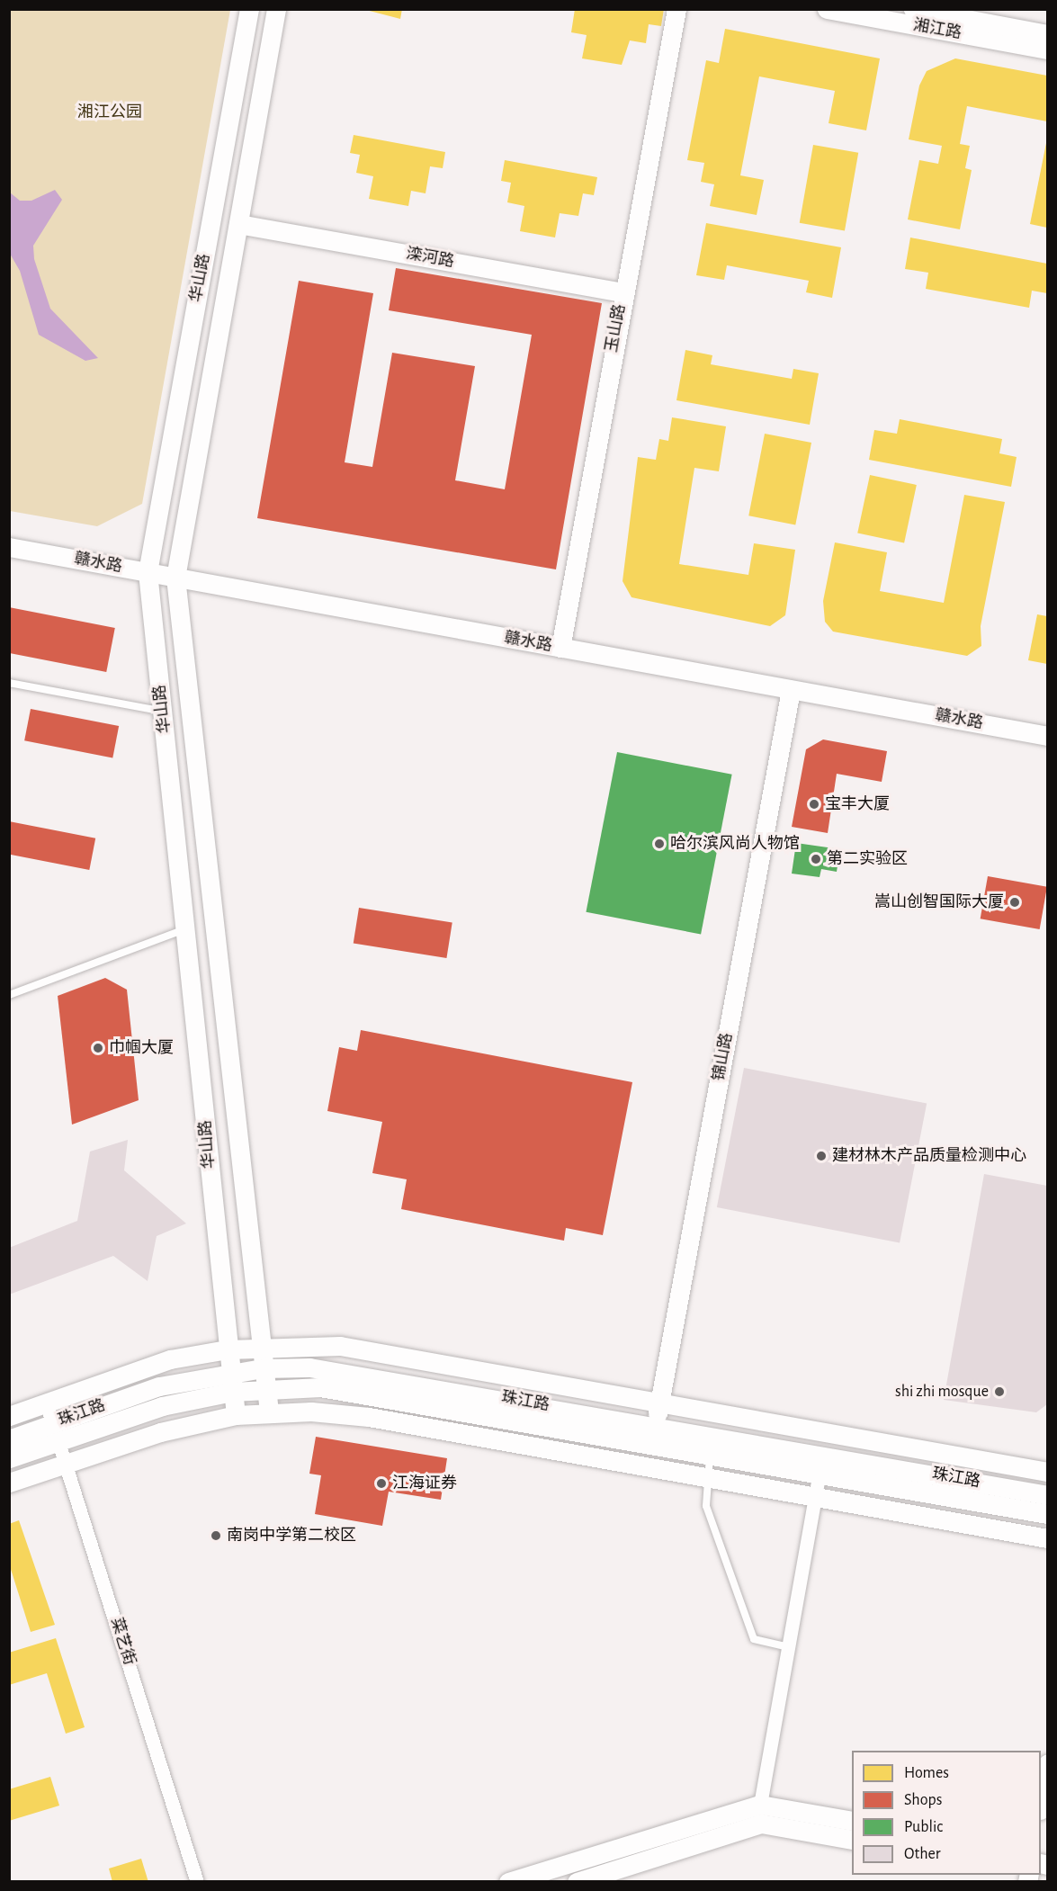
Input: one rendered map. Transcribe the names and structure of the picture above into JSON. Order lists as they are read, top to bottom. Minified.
{"streets":{"main road":["湘江路","滦河路","华山路","玉山路","赣水路","锦山路","珠江路"],"street":["菜艺街"]},"crossings":[["滦河路","华山路"],["滦河路","玉山路"],["华山路","赣水路"],["华山路","珠江路"],["玉山路","赣水路"],["赣水路","锦山路"],["锦山路","珠江路"],["珠江路","菜艺街"]],"parks":["湘江公园"],"places":["宝丰大厦","哈尔滨风尚人物馆","第二实验区","嵩山创智国际大厦","巾帼大厦","建材林木产品质量检测中心","shi zhi mosque","江海证券","南岗中学第二校区"],"legend":["Homes","Shops","Public","Other"]}
